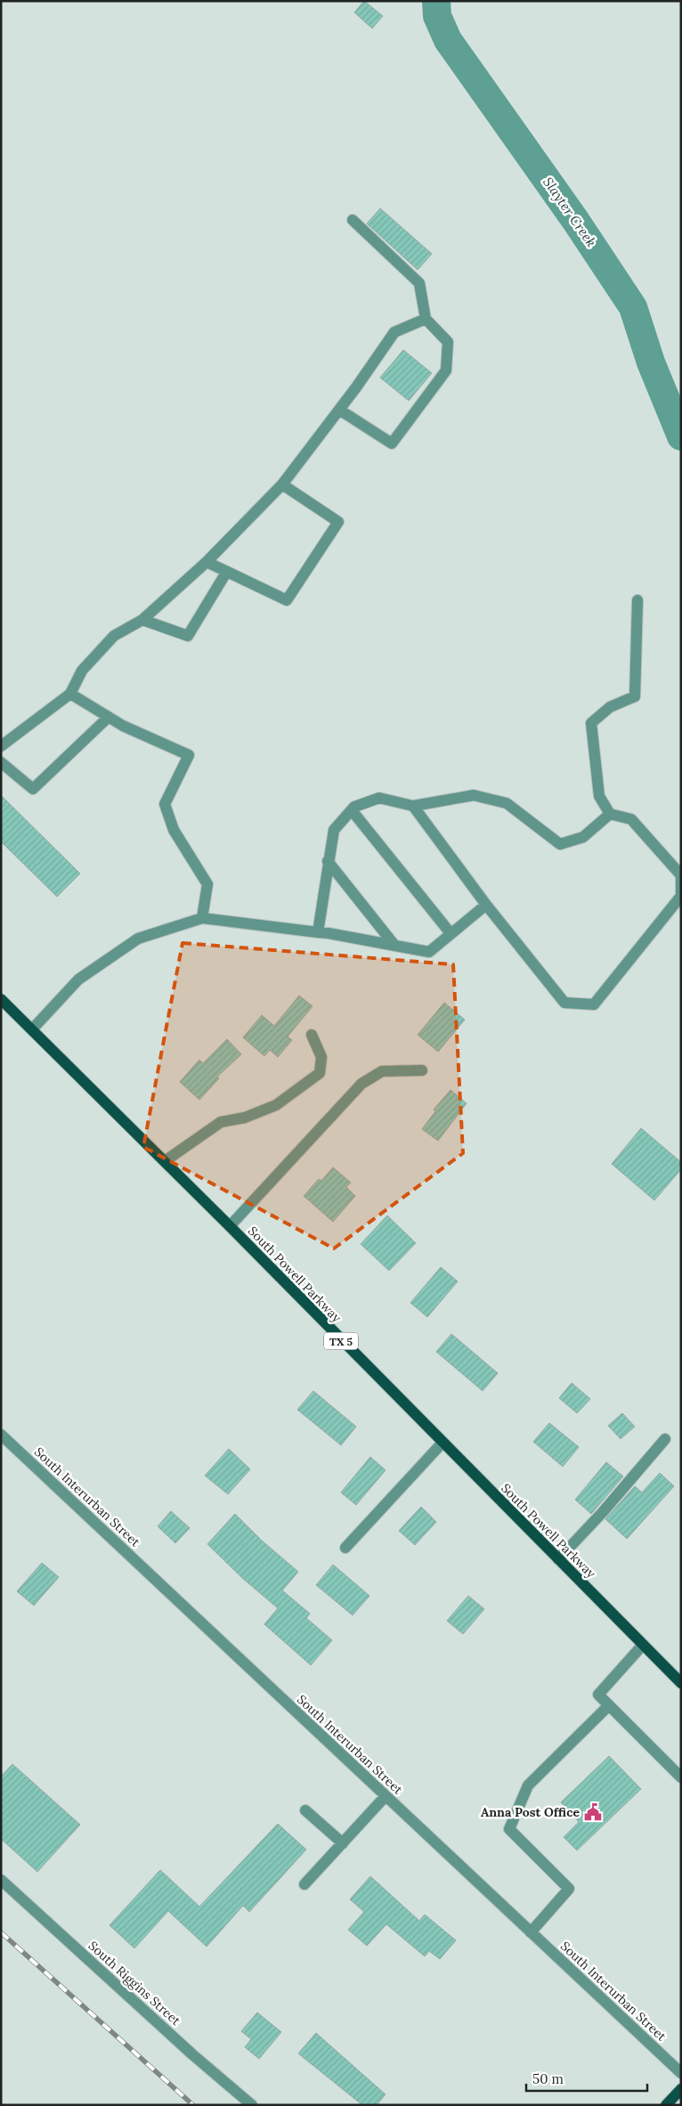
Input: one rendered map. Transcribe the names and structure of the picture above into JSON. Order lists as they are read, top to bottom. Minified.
{"streets":{"main road":["South Powell Parkway","TX 5"],"street":["South Interurban Street","South Riggins Street"]},"water":["Slayter Creek"],"places":{"public building":["Anna Post Office"]},"scale_bar":"50 m"}
